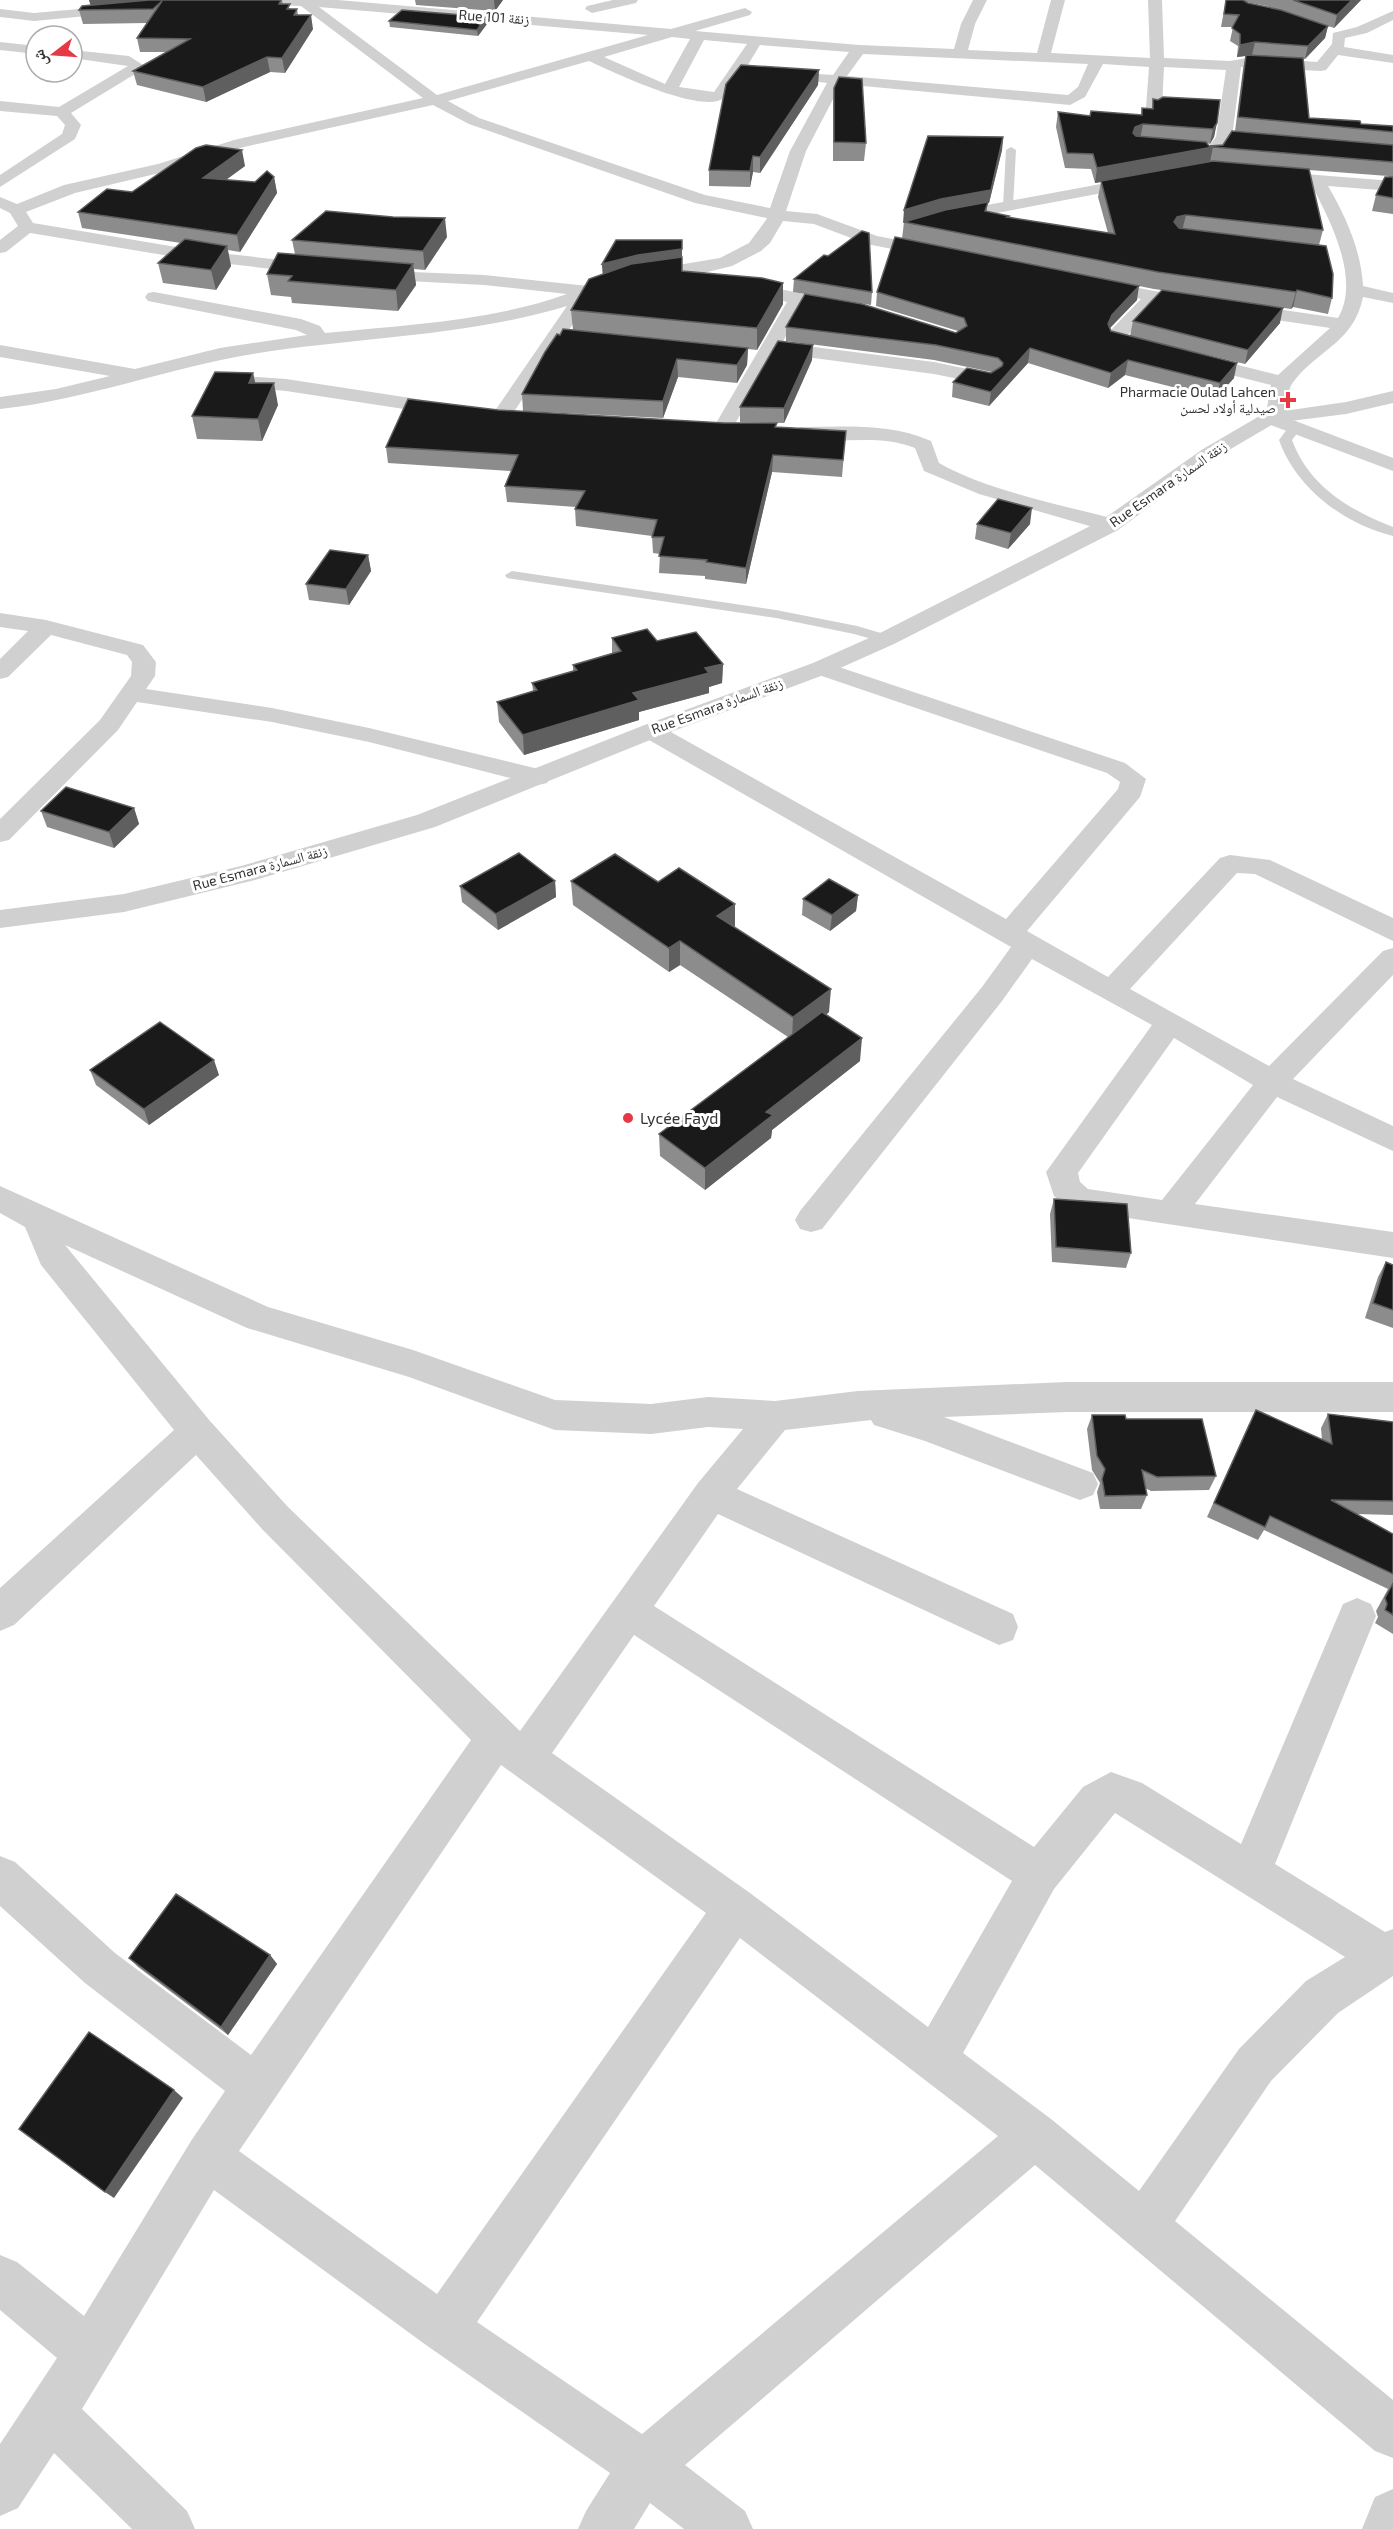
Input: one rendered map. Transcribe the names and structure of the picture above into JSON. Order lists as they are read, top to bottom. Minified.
{"streets":{"street":["Rue 101 زنقة","Rue Esmara زنقة السمارة"]},"places":{"health":["Pharmacie Oulad Lahcen صيدلية أولاد لحسن"],"other":["Lycée Fayd"]},"north":"left"}
